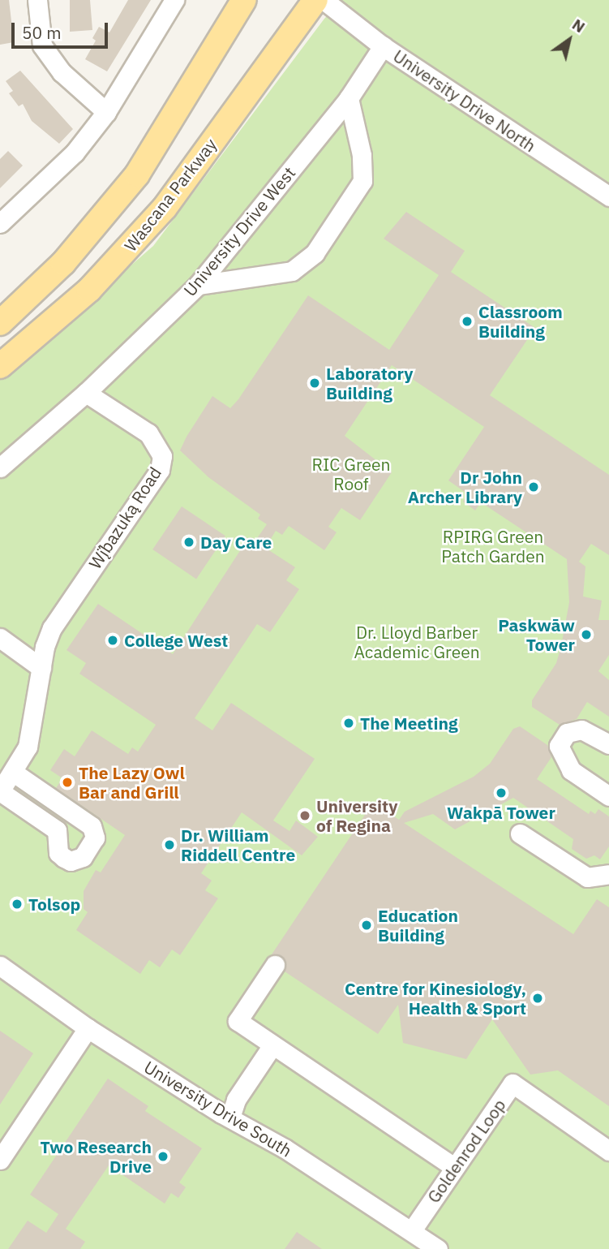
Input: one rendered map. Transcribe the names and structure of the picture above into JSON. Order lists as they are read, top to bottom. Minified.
{"streets":{"main road":["Wascana Parkway"],"street":["University Drive North","University Drive West","Wį́bazuką Road","University Drive South","Goldenrod Loop"]},"crossings":[["University Drive North","University Drive West"],["University Drive West","Wį́bazuką Road"],["University Drive South","Goldenrod Loop"]],"parks":["RIC Green Roof","RPIRG Green Patch Garden","Dr. Lloyd Barber Academic Green"],"places":["Classroom Building","Laboratory Building","Dr John Archer Library","Day Care","Paskwāw Tower","College West","The Meeting","The Lazy Owl Bar and Grill","Wakpā Tower","University of Regina","Dr. William Riddell Centre","Tolsop","Education Building","Centre for Kinesiology, Health & Sport","Two Research Drive"],"scale_bar":"50 m","north":"top right"}
